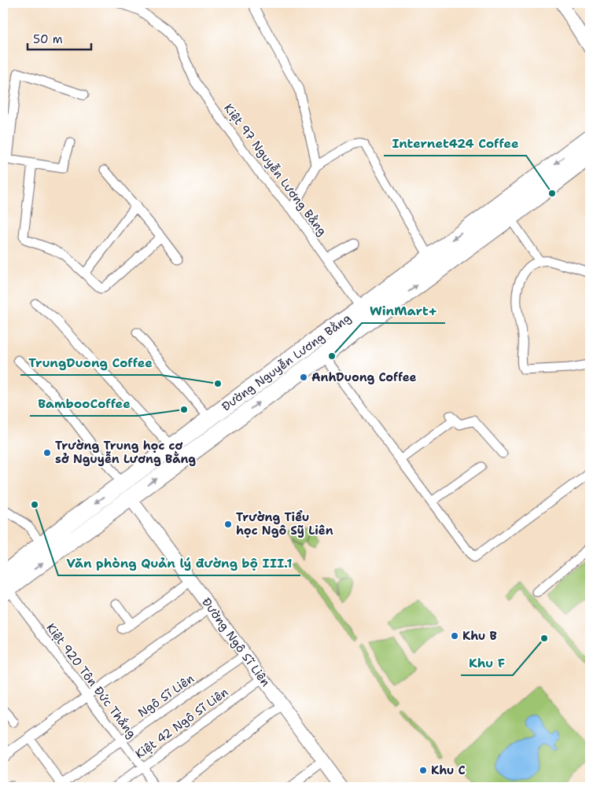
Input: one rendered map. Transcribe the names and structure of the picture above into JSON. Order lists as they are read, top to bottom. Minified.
{"streets":{"highway":["Đường Nguyễn Lương Bằng"],"street":["Kiệt 97 Nguyễn Lương Bằng","Đường Ngô Sĩ Liên","Kiệt 920 Tôn Đức Thắng","Ngô Sĩ Liên","Kiệt 42 Ngô Sĩ Liên"]},"crossings":[["Kiệt 97 Nguyễn Lương Bằng","Đường Nguyễn Lương Bằng"],["Đường Nguyễn Lương Bằng","Đường Ngô Sĩ Liên"],["Đường Nguyễn Lương Bằng","Kiệt 920 Tôn Đức Thắng"],["Đường Ngô Sĩ Liên","Ngô Sĩ Liên"],["Đường Ngô Sĩ Liên","Kiệt 42 Ngô Sĩ Liên"],["Kiệt 920 Tôn Đức Thắng","Ngô Sĩ Liên"],["Kiệt 920 Tôn Đức Thắng","Kiệt 42 Ngô Sĩ Liên"]],"places":["Internet424 Coffee","WinMart+","AnhDuong Coffee","TrungDuong Coffee","BambooCoffee","Trường Trung học cơ sở Nguyễn Lương Bằng","Văn phòng Quản lý đường bộ III.1","Trường Tiểu học Ngô Sỹ Liên","Khu B","Khu F","Khu C"],"scale_bar":"50 m"}
